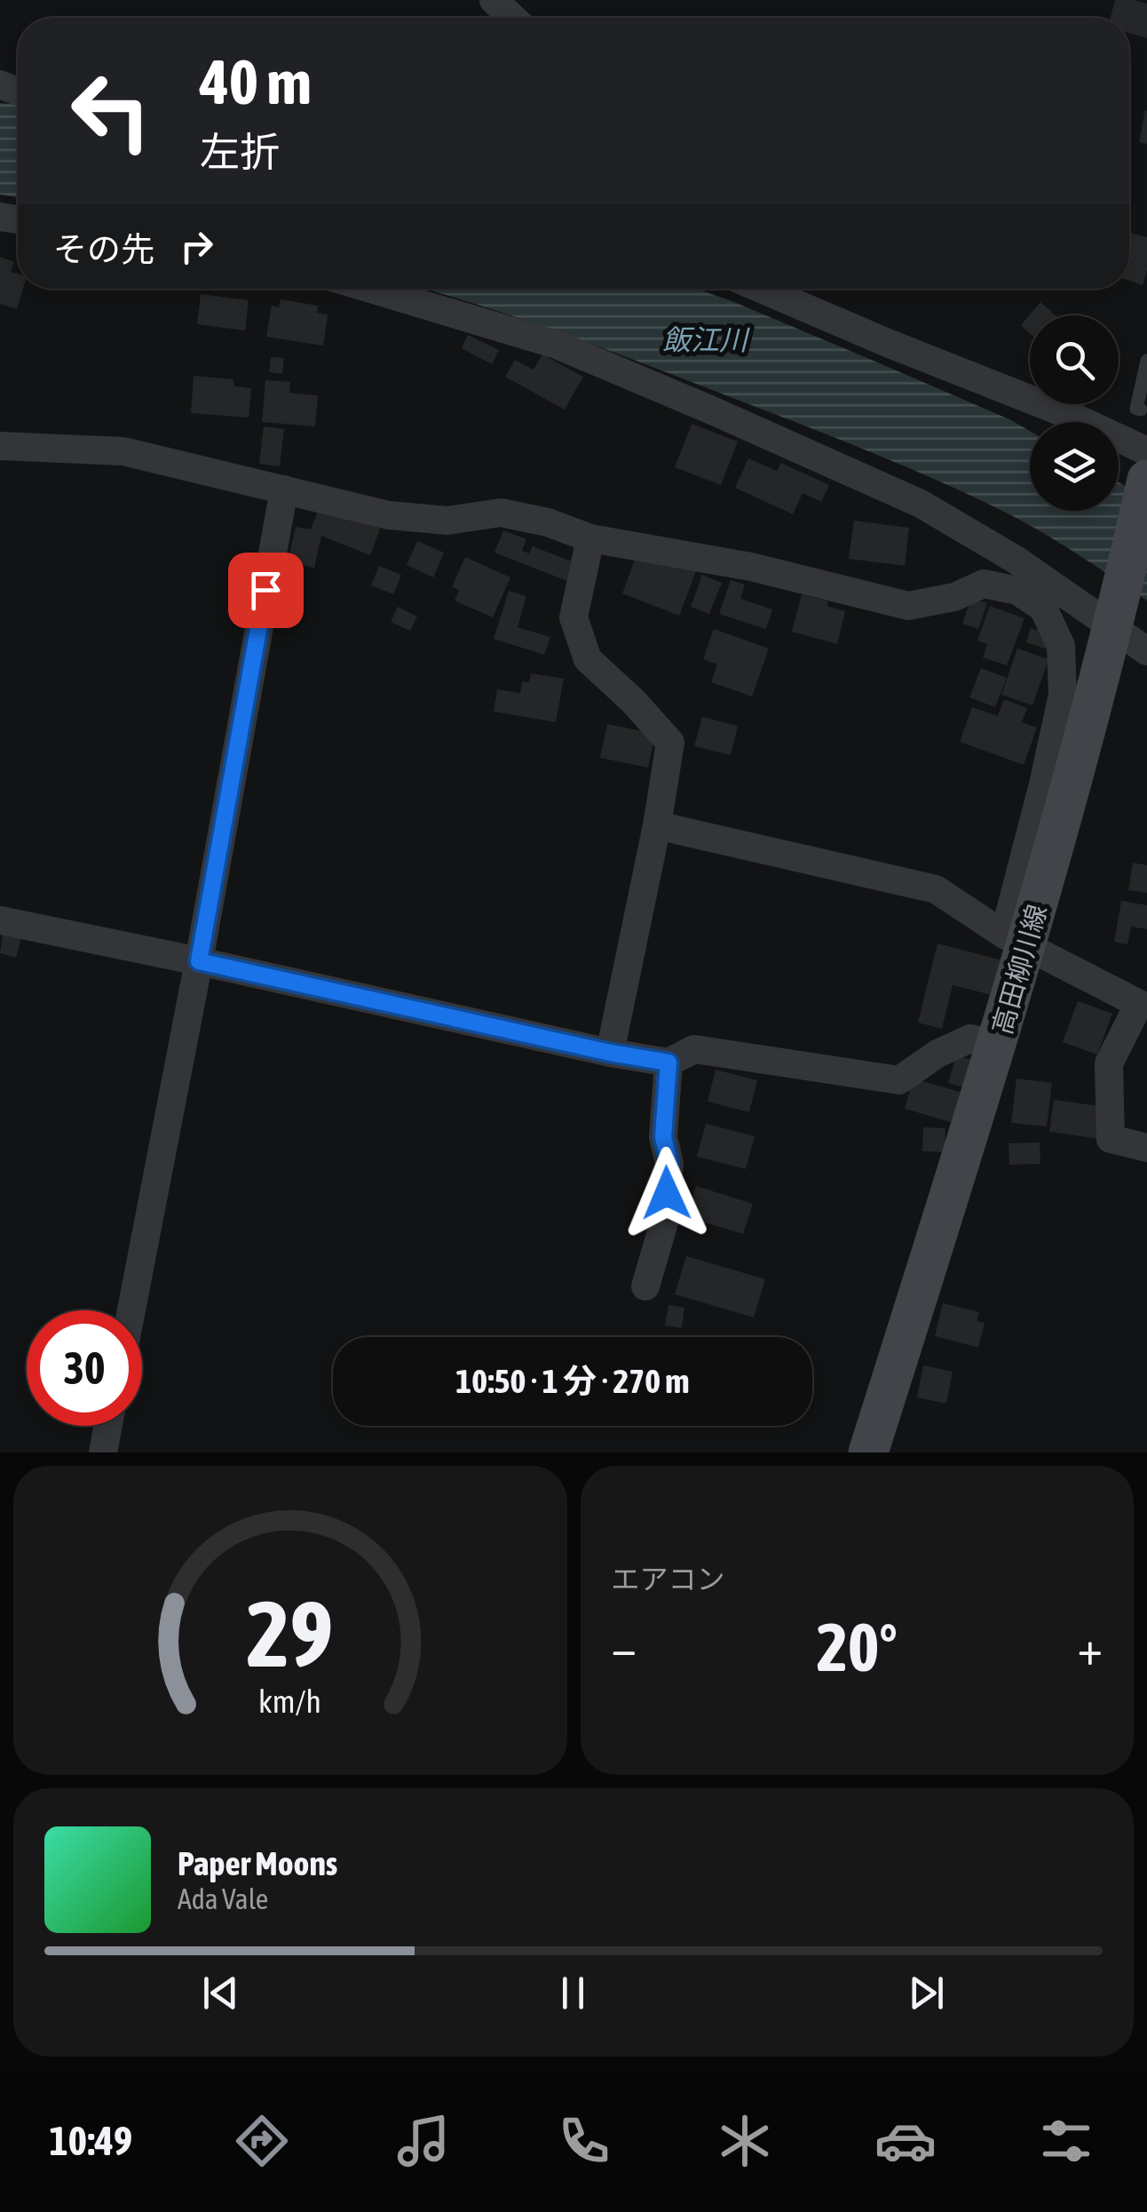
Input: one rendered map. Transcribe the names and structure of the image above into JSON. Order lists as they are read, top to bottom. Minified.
{"streets":{"main road":["高田柳川線"]},"water":["飯江川"],"page":{"turn":["40 m","左折"],"then":"その先","limit":"30","trip":"10:50 · 1 分 · 270 m","tile":"エアコン","heat":["−","20°","+"],"song":["Paper Moons","Ada Vale"],"tabs":"10:49","gauge":["29","km/h"]}}
